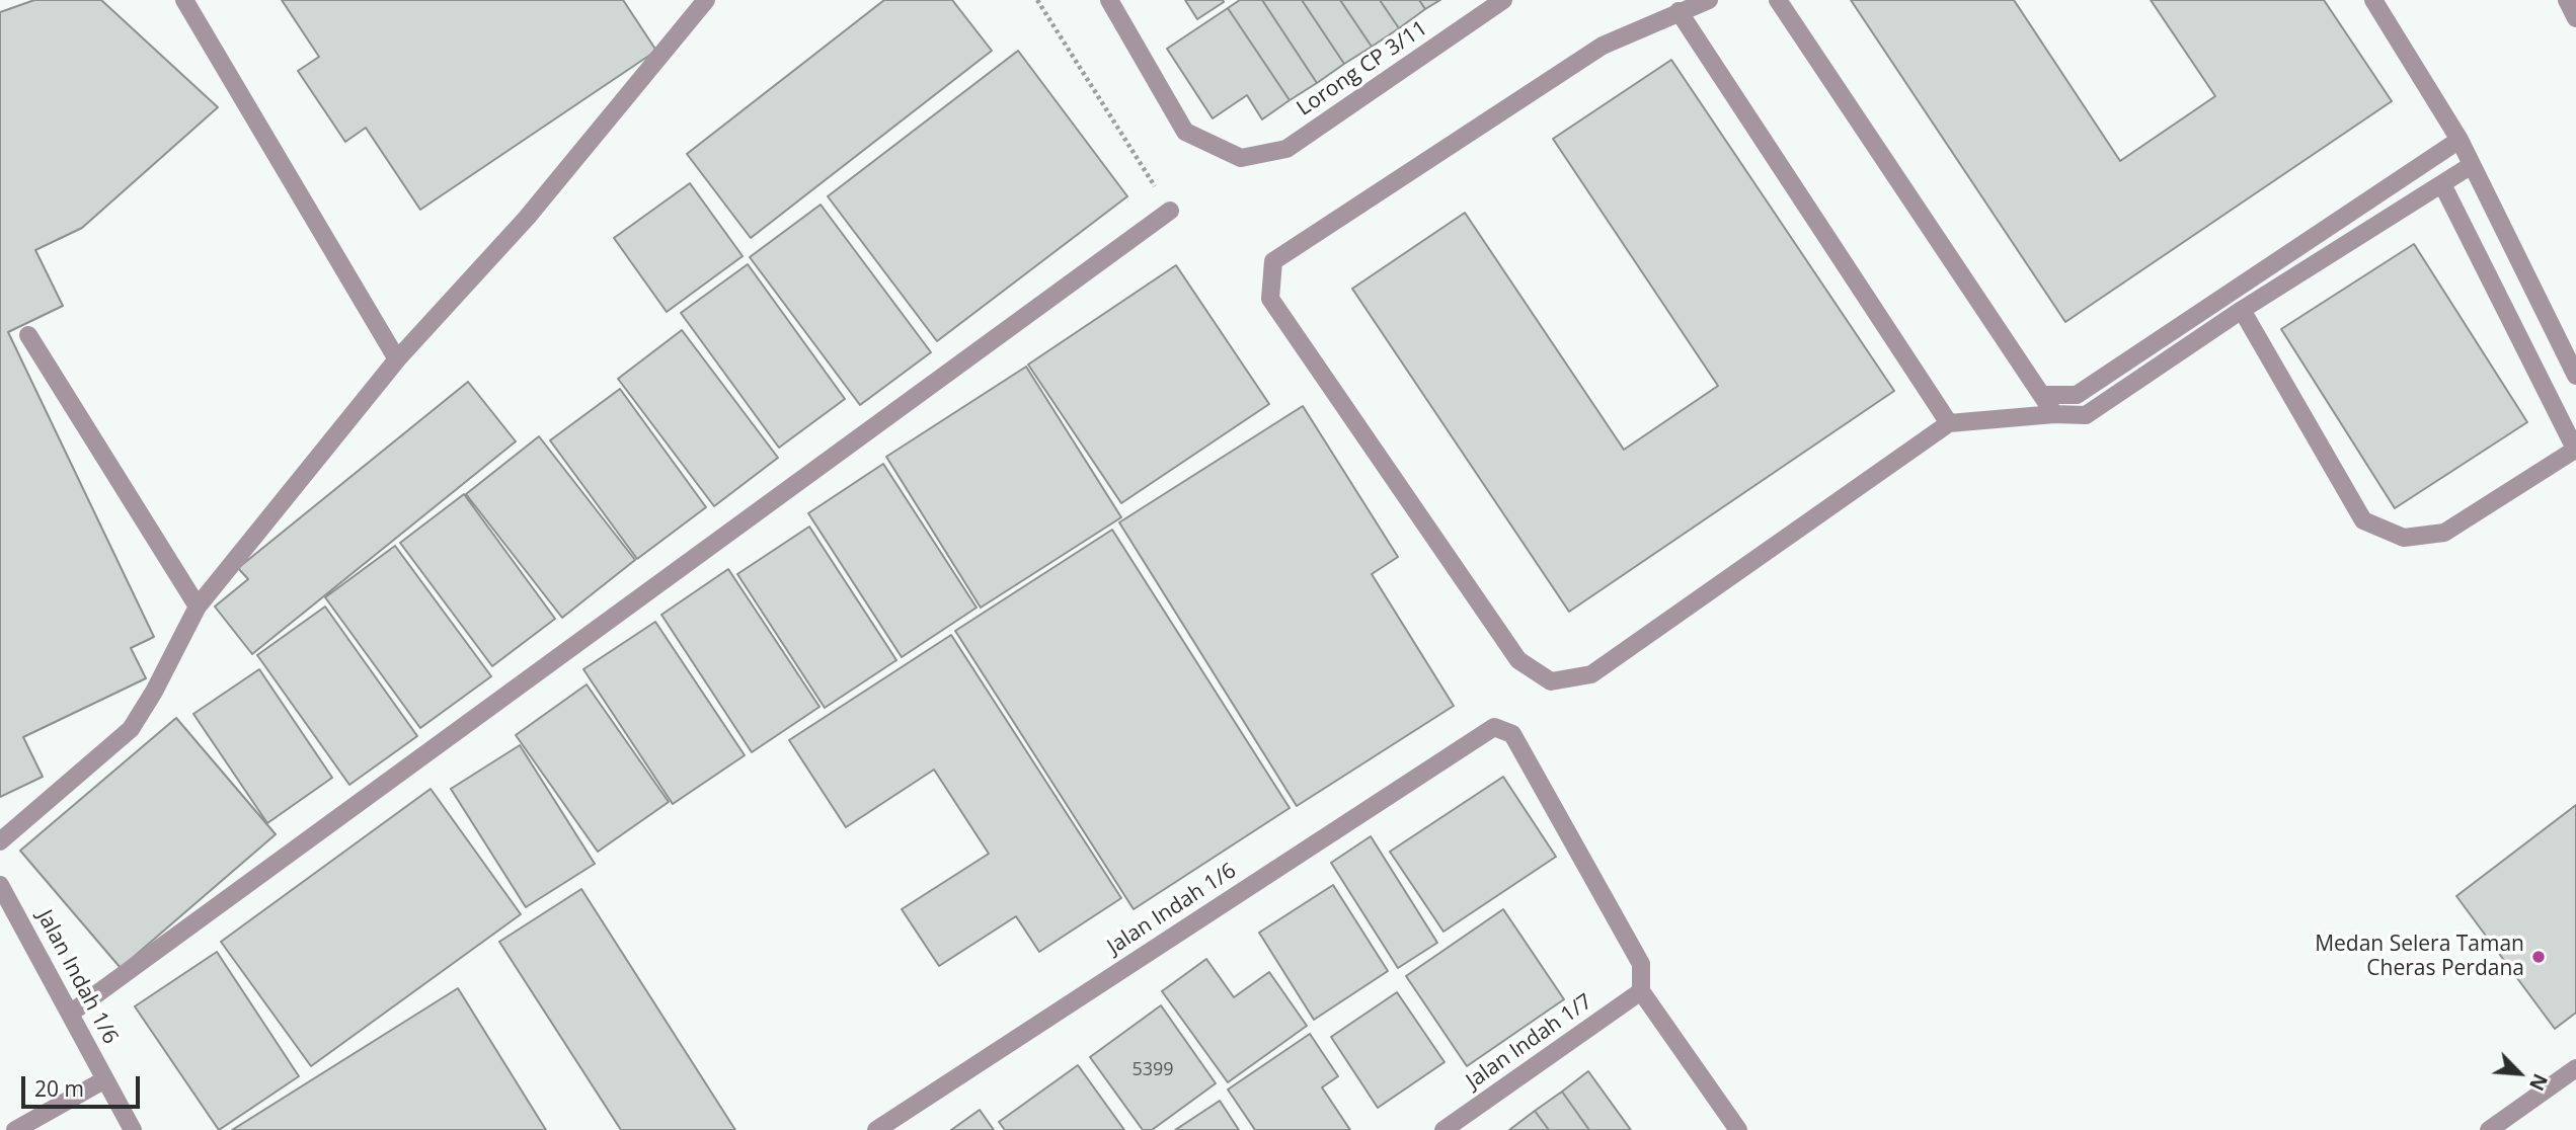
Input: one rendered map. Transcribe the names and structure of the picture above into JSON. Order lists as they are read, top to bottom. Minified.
{"streets":{"street":["Lorong CP 3/11","Jalan Indah 1/6","Jalan Indah 1/7"]},"crossings":[["Jalan Indah 1/6","Jalan Indah 1/7"]],"places":["Medan Selera Taman Cheras Perdana"],"house_numbers":["5399"],"scale_bar":"20 m","north":"bottom right"}
